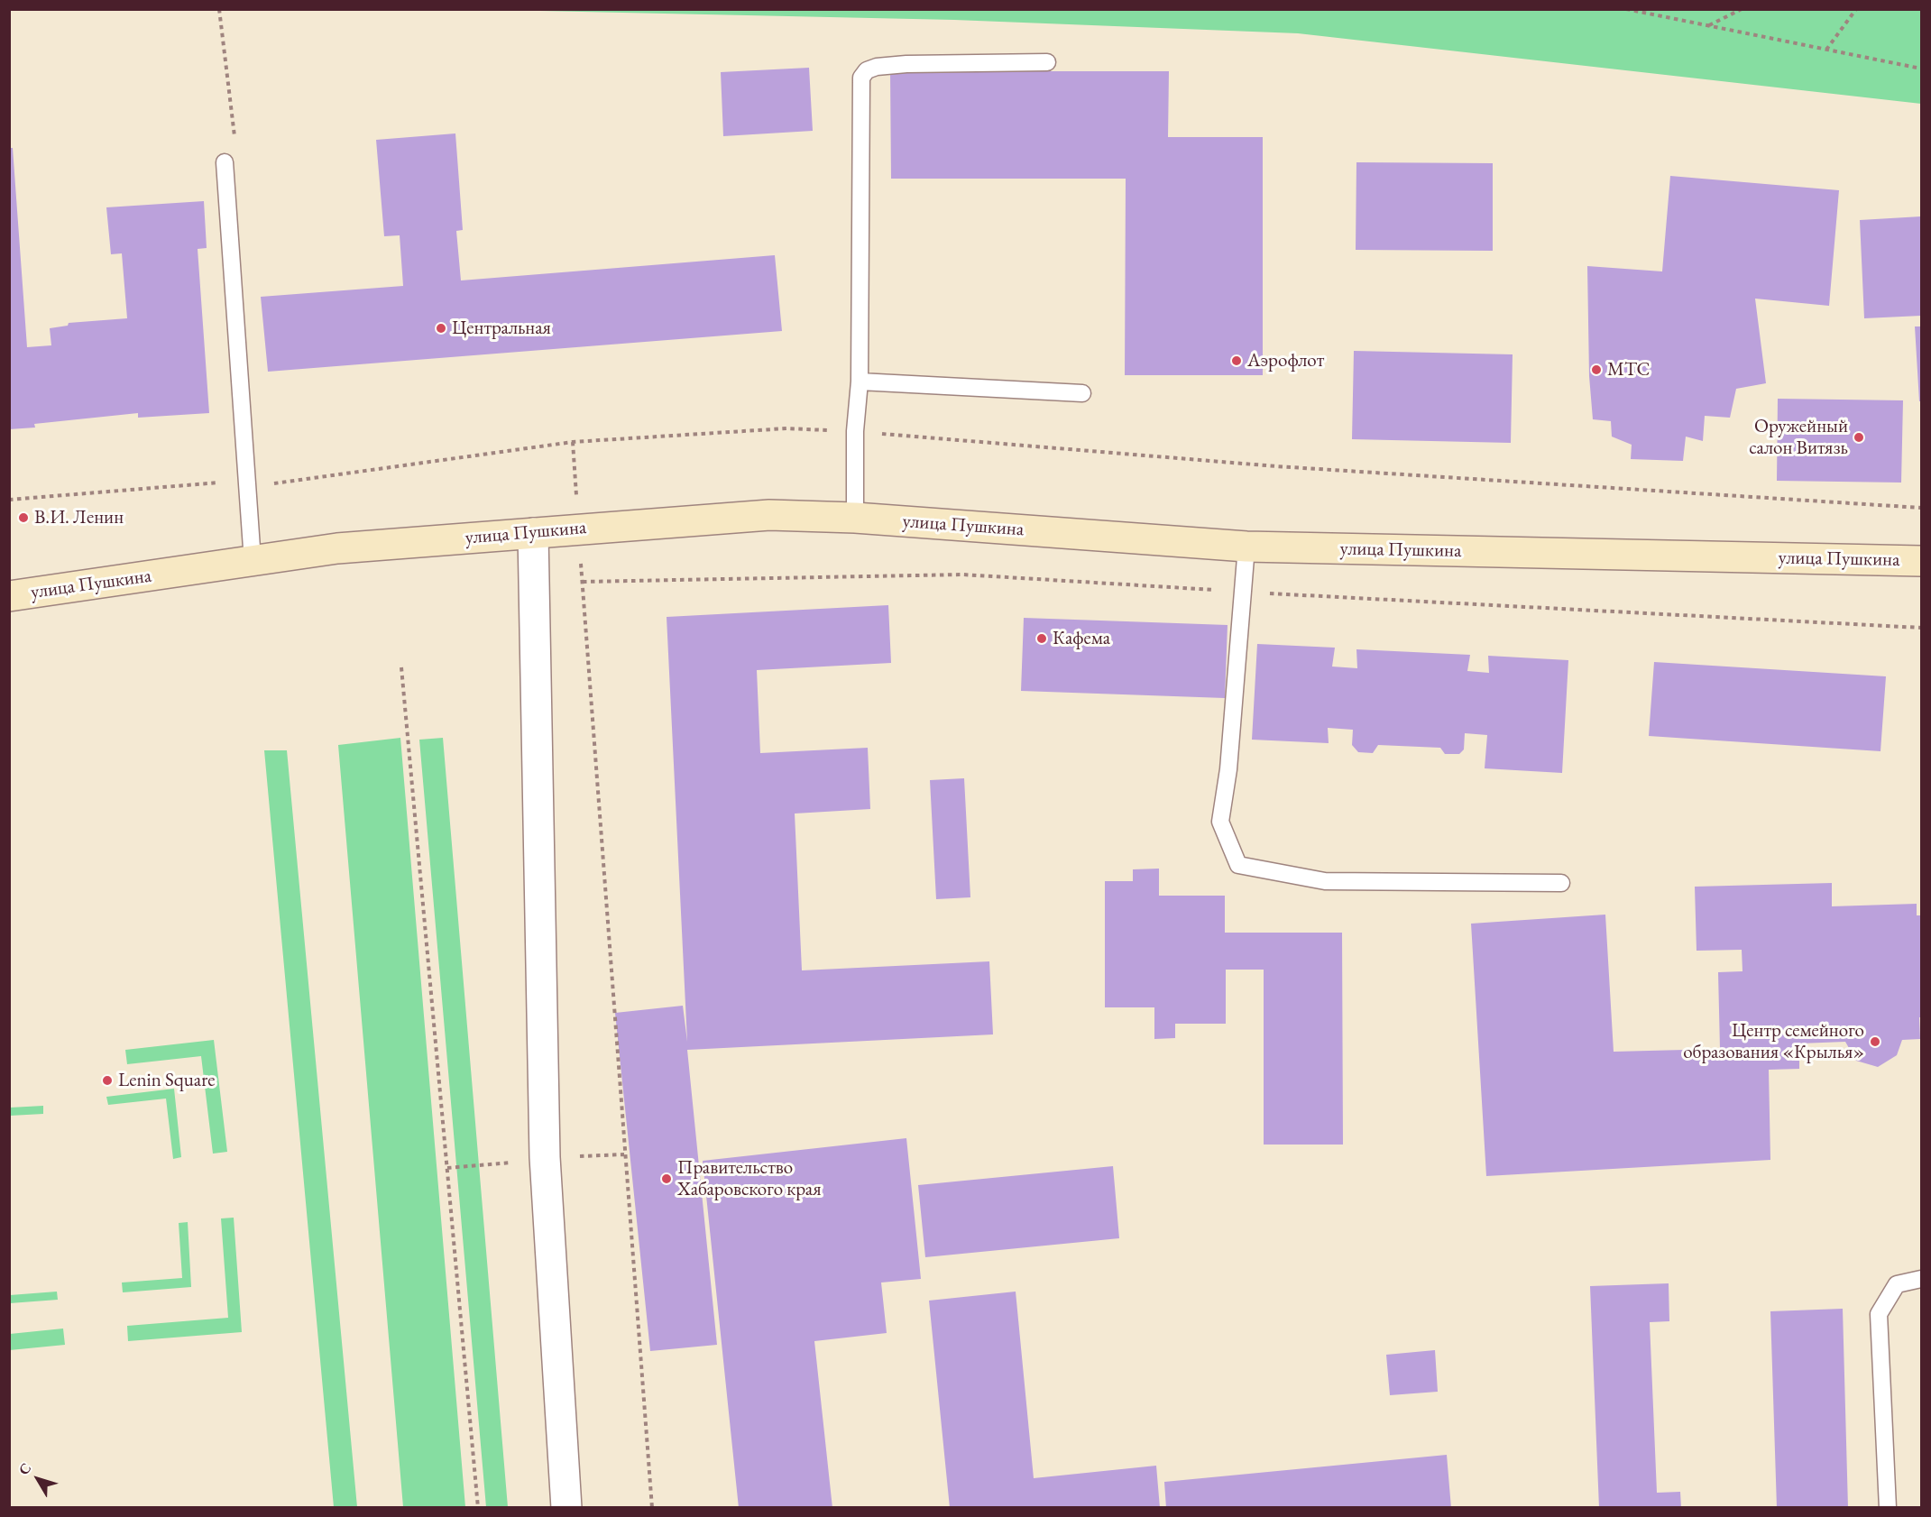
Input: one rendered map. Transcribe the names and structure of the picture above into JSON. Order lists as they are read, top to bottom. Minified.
{"streets":{"street":["улица Пушкина"]},"places":["Центральная","Аэрофлот","МТС","Оружейный салон Витязь","В.И. Ленин","Кафема","Центр семейного образования «Крылья»","Lenin Square","Правительство Хабаровского края"],"north":"top left"}
